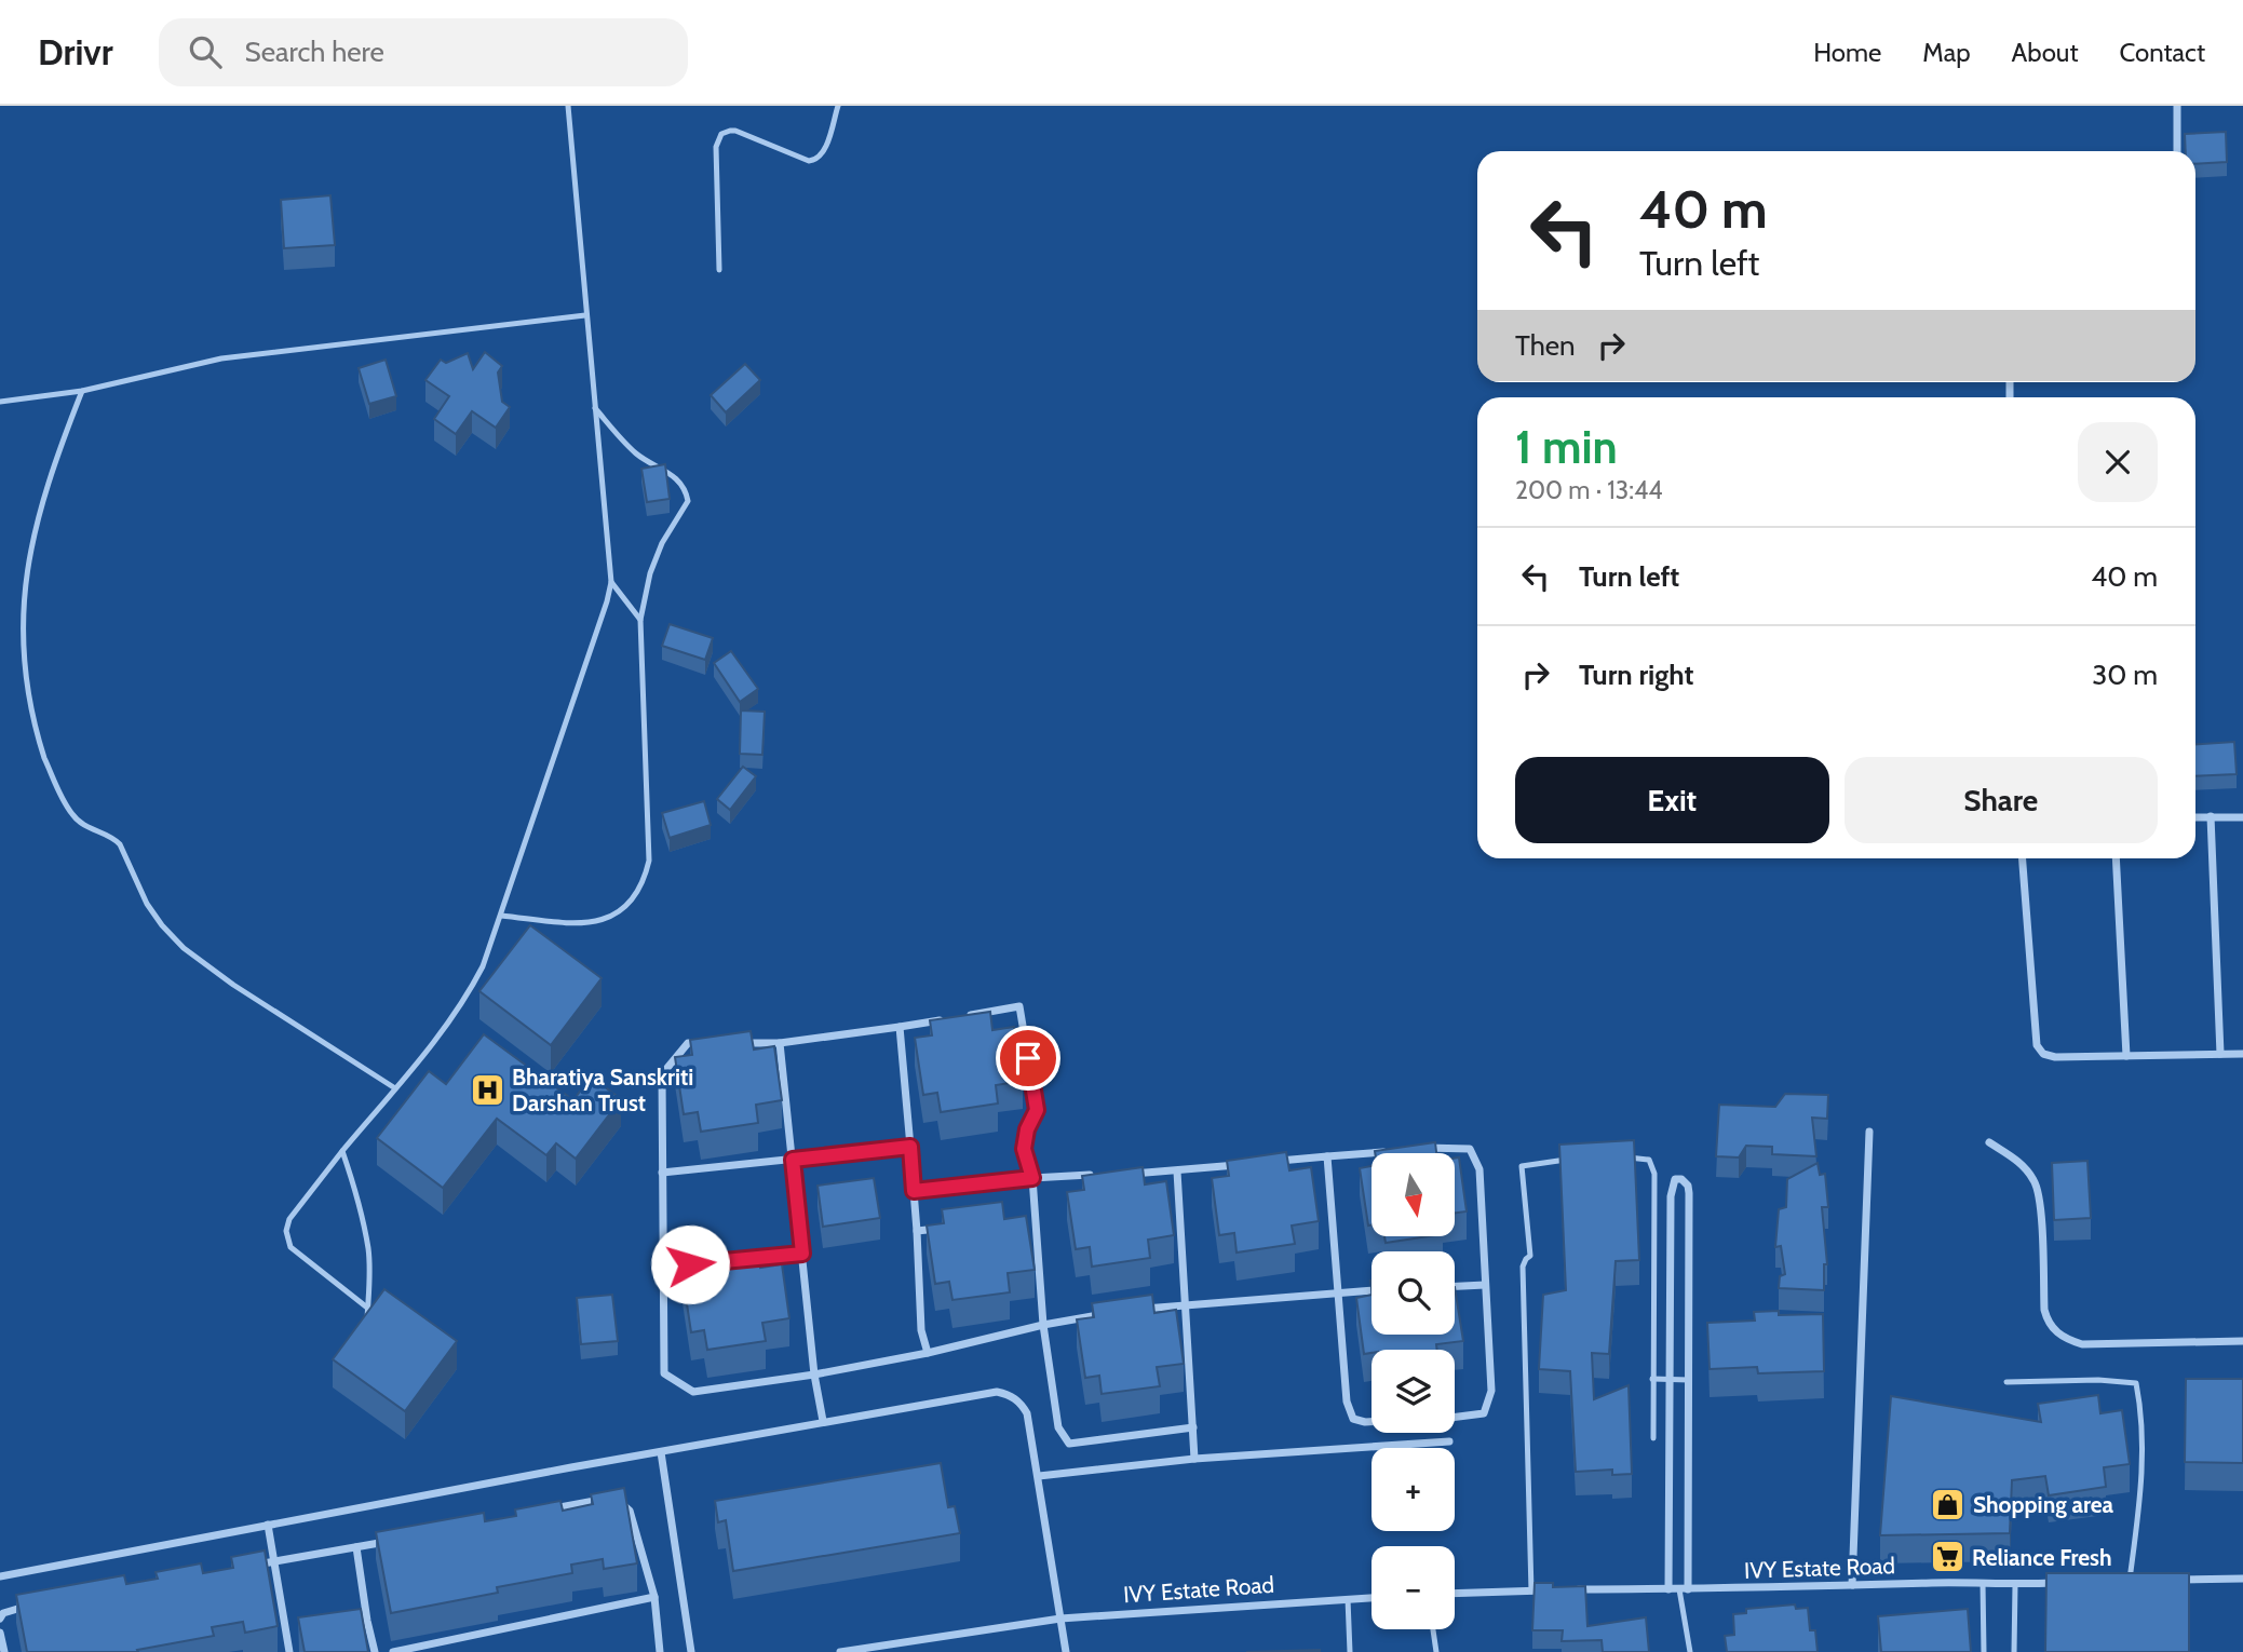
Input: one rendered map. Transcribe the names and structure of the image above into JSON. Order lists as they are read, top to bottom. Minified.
{"streets":{"street":["IVY Estate Road"]},"places":{"hospital":["Bharatiya Sanskriti Darshan Trust"],"shop":["Shopping area"],"supermarket":["Reliance Fresh"]},"north":"bottom","page":{"header":"Drivr","search":"Search here","nav":["Home","Map","About","Contact"],"turn":["40 m","Turn left"],"then":"Then","heading":["1 min","200 m · 13:44"],"list":[{"name":"Turn left","value":"40 m"},{"name":"Turn right","value":"30 m"}],"buttons":["Exit","Share"],"map_buttons":["+","−"]}}
